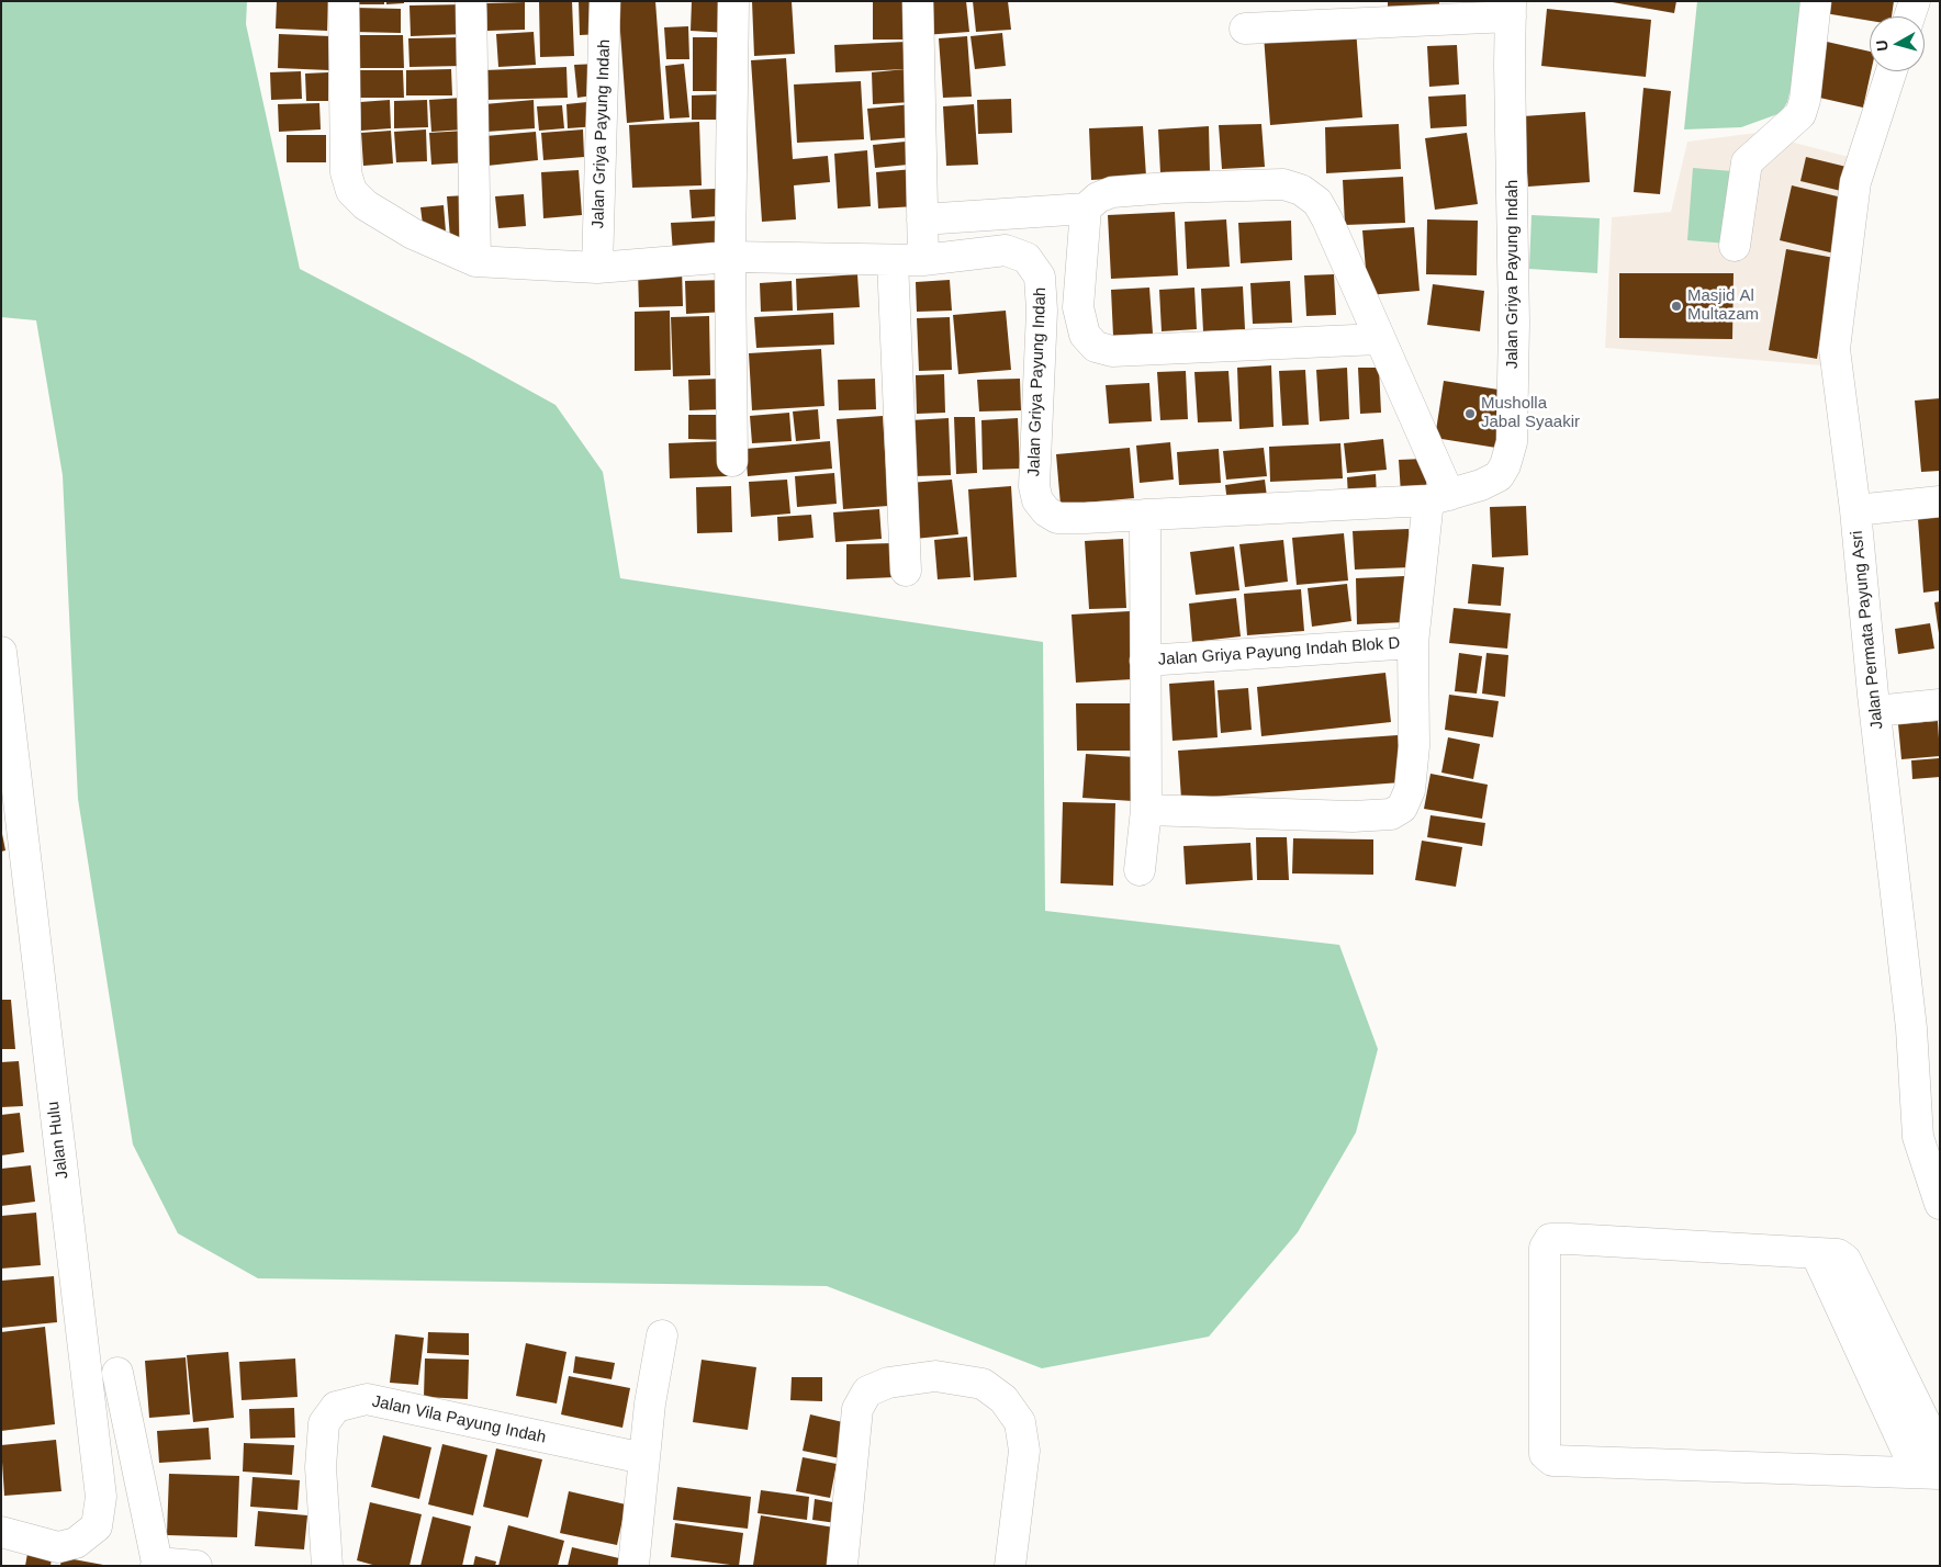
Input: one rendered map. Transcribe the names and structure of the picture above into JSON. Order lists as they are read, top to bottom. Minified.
{"streets":{"street":["Jalan Griya Payung Indah","Jalan Permata Payung Asri","Jalan Griya Payung Indah Blok D","Jalan Hulu","Jalan Vila Payung Indah"]},"places":["Masjid Al Multazam","Musholla Jabal Syaakir"],"north":"left"}
